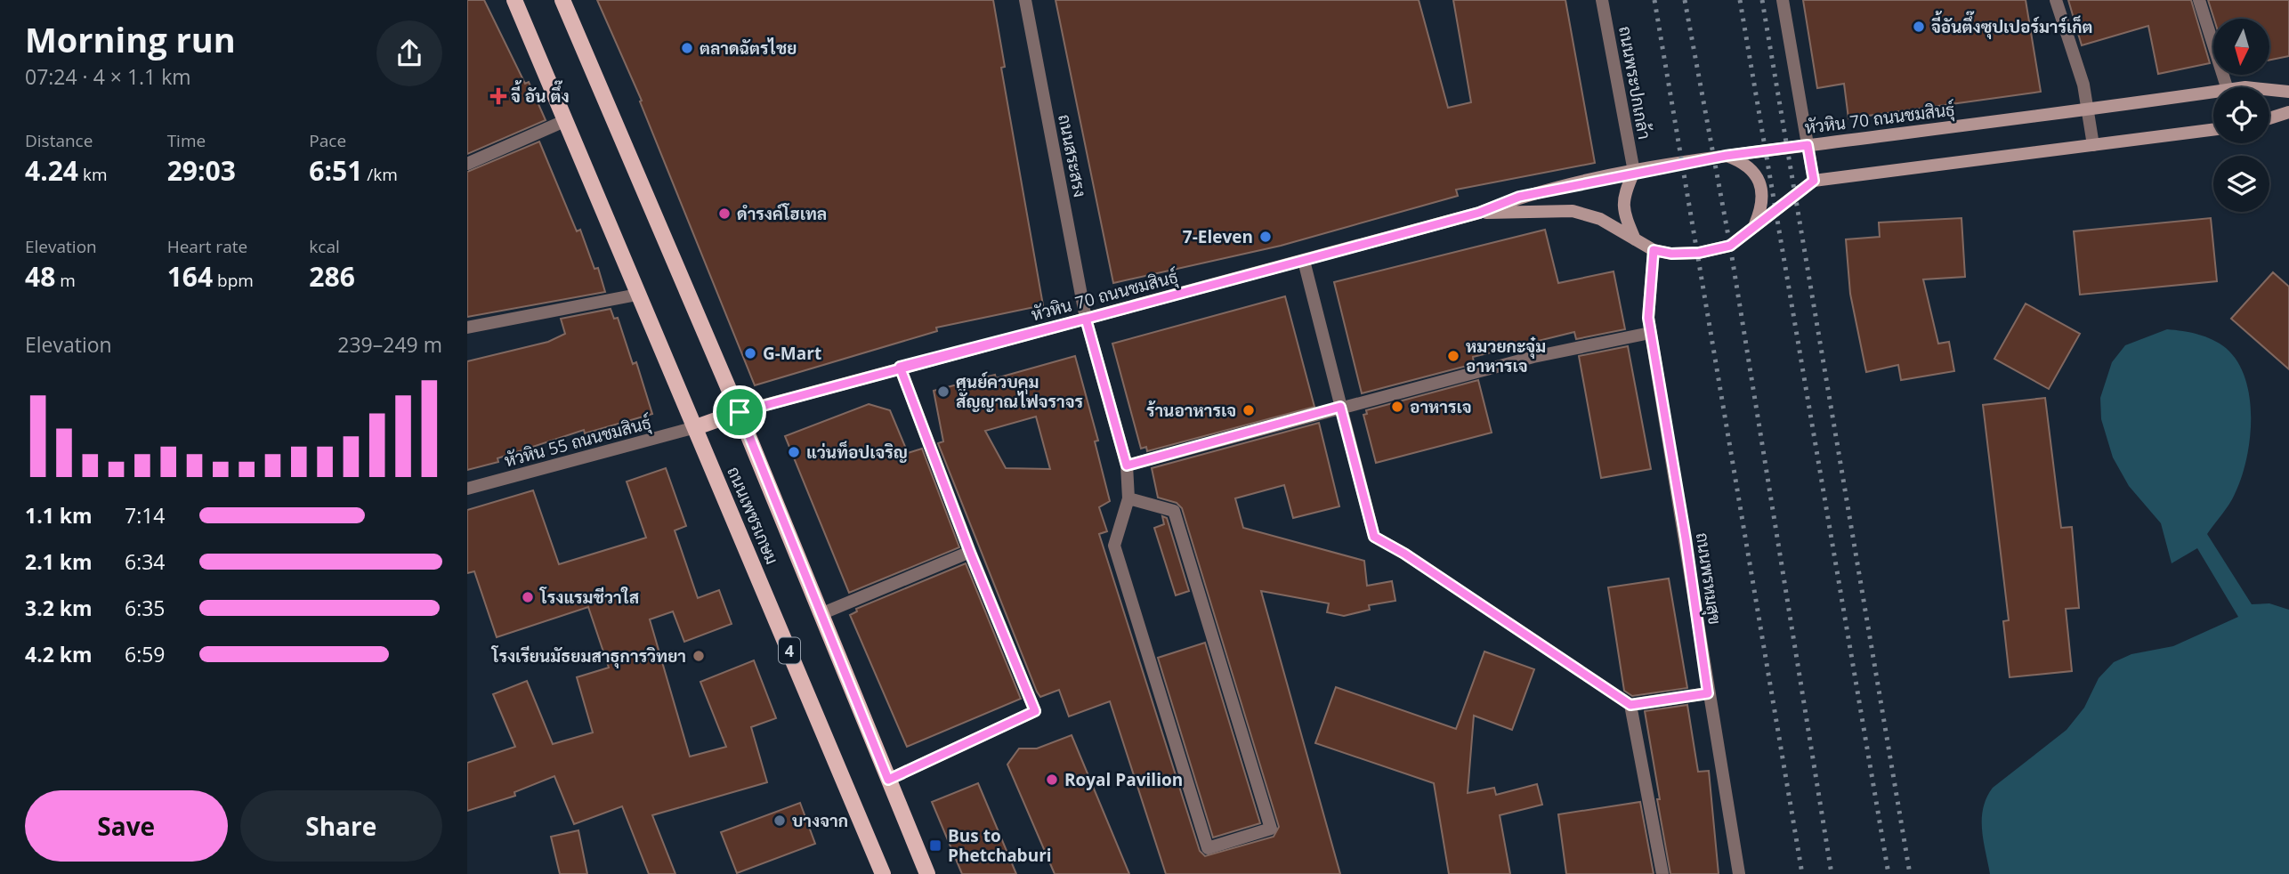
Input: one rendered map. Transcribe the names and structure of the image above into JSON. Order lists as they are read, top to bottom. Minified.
{"streets":{"main road":["หัวหิน 70 ถนนชมสินธุ์","ถนนเพชรเกษม","4"],"street":["ถนนพระปกเกล้า","ถนนสระสรง","หัวหิน 55 ถนนชมสินธุ์","ถนนพรหมสุข"]},"crossings":[["ถนนพระปกเกล้า","หัวหิน 70 ถนนชมสินธุ์"],["ถนนพระปกเกล้า","ถนนพรหมสุข"],["หัวหิน 70 ถนนชมสินธุ์","ถนนสระสรง"],["หัวหิน 70 ถนนชมสินธุ์","ถนนเพชรเกษม"],["หัวหิน 70 ถนนชมสินธุ์","ถนนพรหมสุข"],["หัวหิน 55 ถนนชมสินธุ์","ถนนเพชรเกษม"]],"places":{"other":["จี้อันตึ๊งซุปเปอร์มาร์เก็ต","ตลาดฉัตรไชย","ดำรงค์โฮเทล","7-Eleven","G-Mart","หมวยกะจุ๋ม อาหารเจ","ศูนย์ควบคุม สัญญาณไฟจราจร","อาหารเจ","ร้านอาหารเจ","แว่นท็อปเจริญ","โรงแรมชีวาใส","โรงเรียนมัธยมสาธุการวิทยา","Royal Pavilion","บางจาก"],"health":["จี้ อัน ตึ๊ง"],"transit":["Bus to Phetchaburi"]},"north":"bottom","page":{"heading":["Morning run","07:24 · 4 × 1.1 km"],"stats":[["Distance","4.24 km"],["Time","29:03"],["Pace","6:51 /km"],["Elevation","48 m"],["Heart rate","164 bpm"],["kcal","286"]],"chart":["Elevation","239–249 m"],"list":[{"name":"1.1 km","note":"7:14"},{"name":"2.1 km","note":"6:34"},{"name":"3.2 km","note":"6:35"},{"name":"4.2 km","note":"6:59"}],"buttons":["Save","Share"]}}
